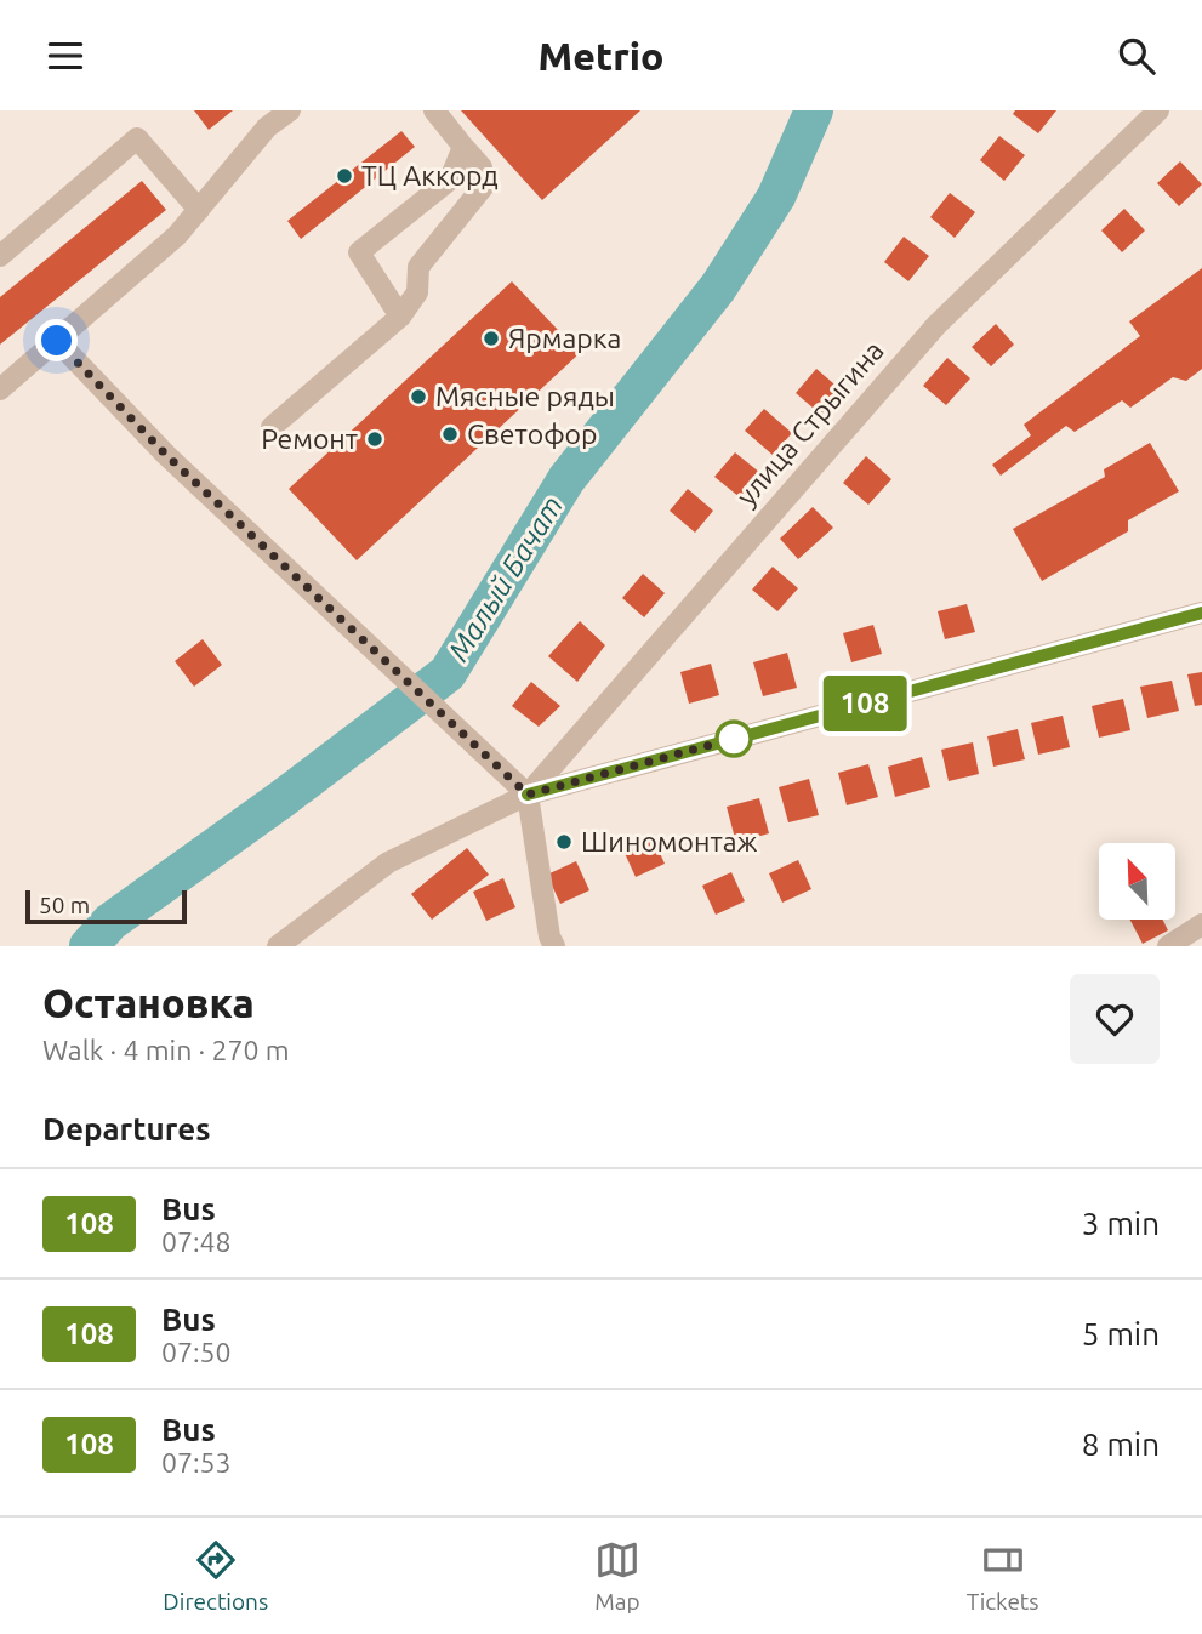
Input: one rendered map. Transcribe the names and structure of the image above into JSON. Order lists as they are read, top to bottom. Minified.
{"streets":{"street":["улица Стрыгина"]},"water":["Малый Бачат"],"places":["ТЦ Аккорд","Ярмарка","Мясные ряды","Светофор","Ремонт","Шиномонтаж"],"lines":["bus line 108"],"scale_bar":"50 m","north":"top left","page":{"header":"Metrio","on_map":"108","scale":"50 m","heading":[["Остановка","Walk · 4 min · 270 m"],"Departures"],"list":[{"mark":"108","name":"Bus","note":"07:48","value":"3 min"},{"mark":"108","name":"Bus","note":"07:50","value":"5 min"},{"mark":"108","name":"Bus","note":"07:53","value":"8 min"}],"tabs":["Directions","Map","Tickets"]}}
